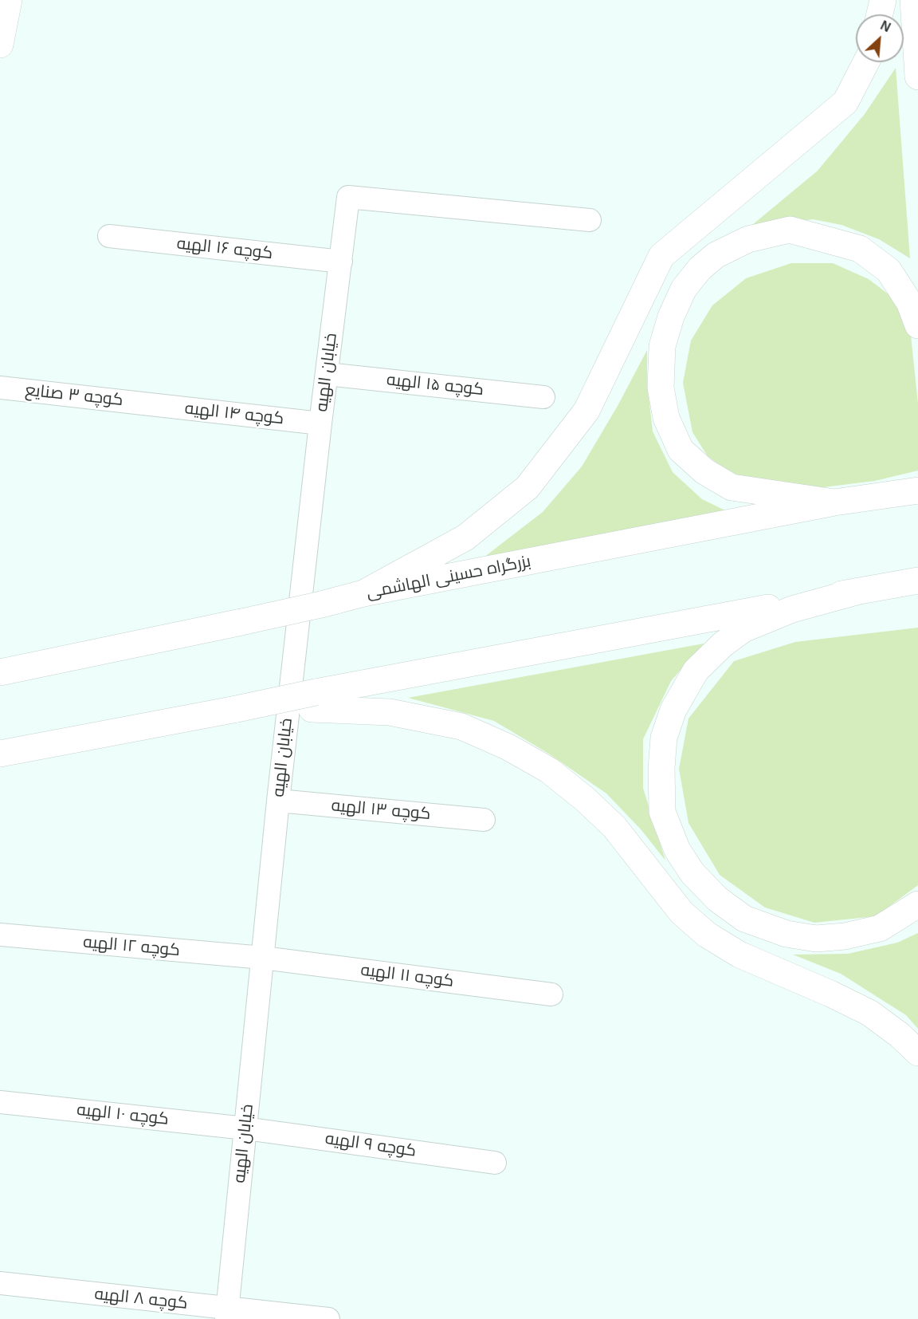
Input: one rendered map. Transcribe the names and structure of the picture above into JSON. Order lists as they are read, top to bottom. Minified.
{"streets":{"main road":["بزرگراه حسینی الهاشمی"],"street":["کوچه ۱۶ الهیه","خیابان الهیه","کوچه ۱۵ الهیه","کوچه ۳ صنایع","کوچه ۱۴ الهیه","کوچه ۱۳ الهیه","کوچه ۱۲ الهیه","کوچه ۱۱ الهیه","کوچه ۱۰ الهیه","کوچه ۹ الهیه","کوچه ۸ الهیه"]},"crossings":[["کوچه ۱۶ الهیه","خیابان الهیه"],["خیابان الهیه","کوچه ۱۵ الهیه"],["خیابان الهیه","کوچه ۱۴ الهیه"],["خیابان الهیه","کوچه ۱۳ الهیه"],["خیابان الهیه","کوچه ۱۲ الهیه"],["خیابان الهیه","کوچه ۱۱ الهیه"],["خیابان الهیه","کوچه ۱۰ الهیه"],["خیابان الهیه","کوچه ۹ الهیه"],["خیابان الهیه","کوچه ۸ الهیه"],["کوچه ۳ صنایع","کوچه ۱۴ الهیه"],["کوچه ۱۲ الهیه","کوچه ۱۱ الهیه"],["کوچه ۱۰ الهیه","کوچه ۹ الهیه"]],"north":"top right"}
